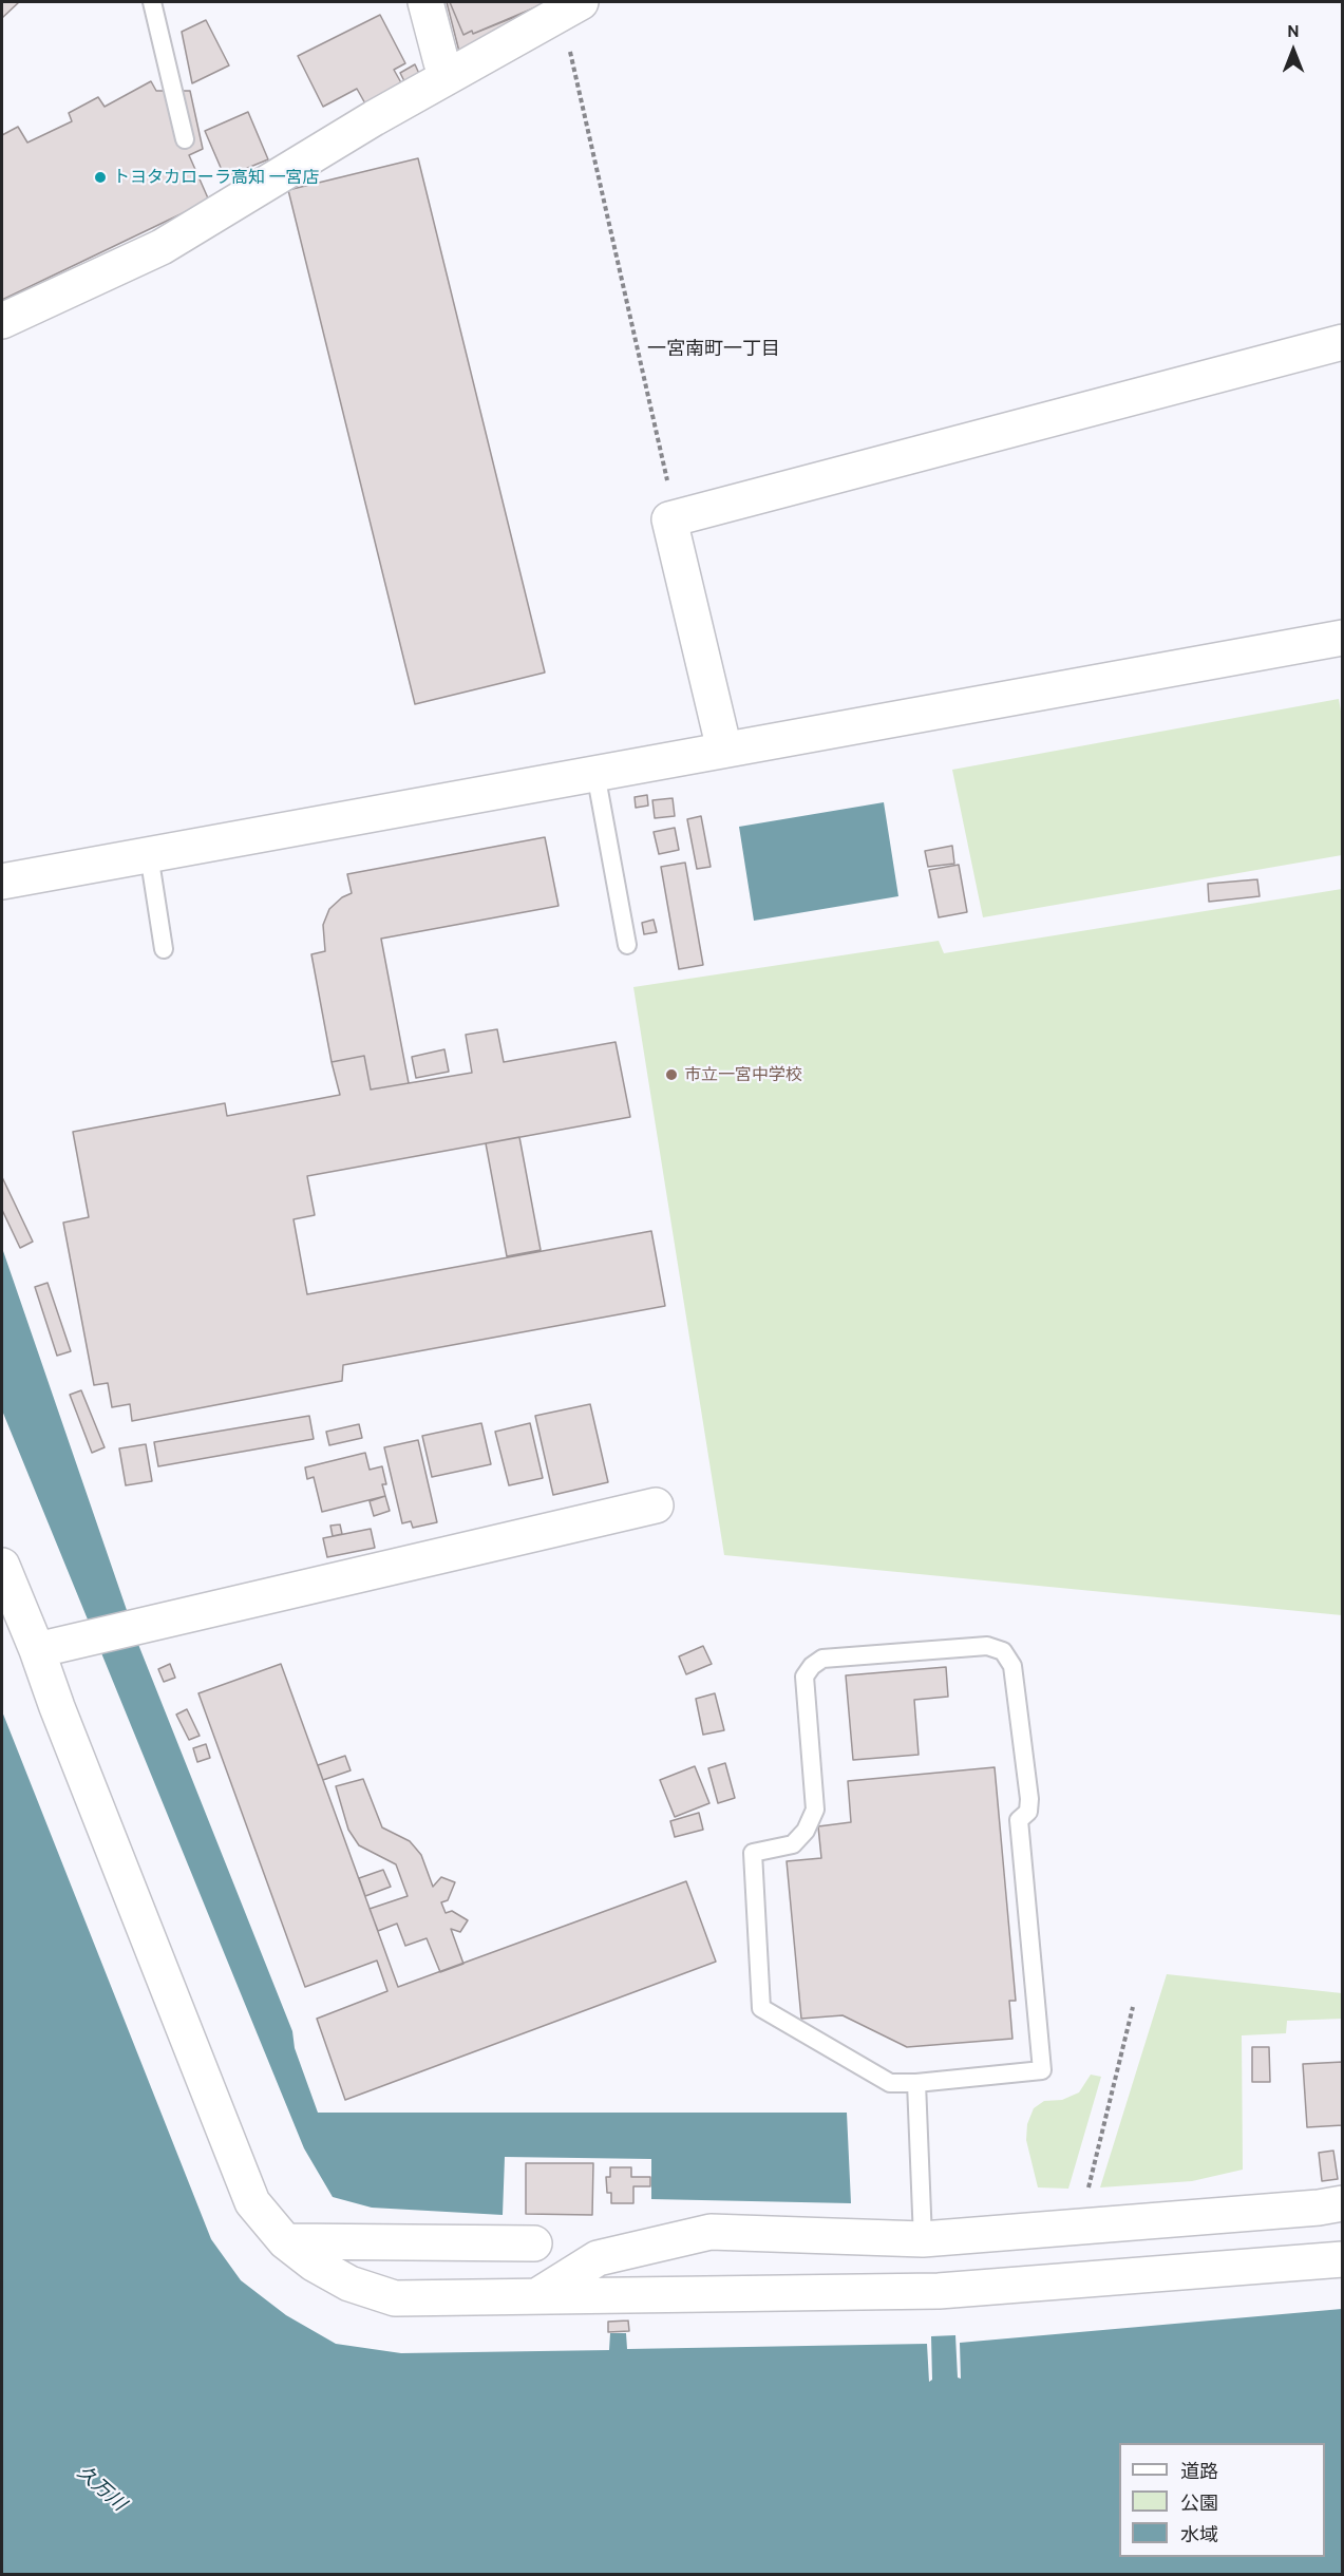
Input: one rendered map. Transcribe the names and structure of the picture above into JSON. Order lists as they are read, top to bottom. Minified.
{"districts":["一宮南町一丁目"],"water":["久万川"],"places":["トヨタカローラ高知 一宮店","市立一宮中学校"],"legend":["道路","公園","水域"],"north":"top"}
